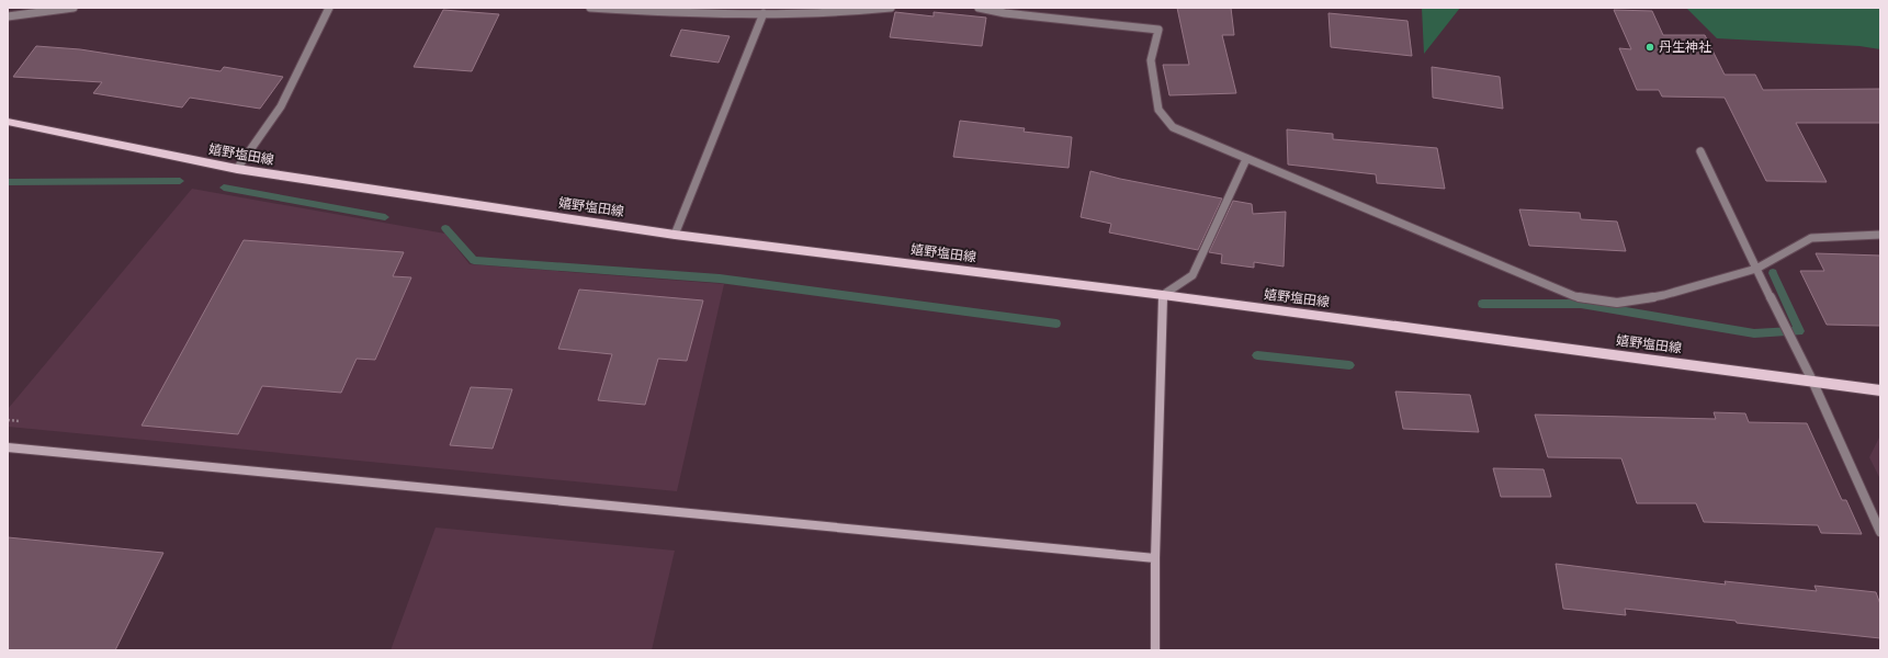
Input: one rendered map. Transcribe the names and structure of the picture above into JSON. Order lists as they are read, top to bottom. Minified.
{"streets":{"main road":["嬉野塩田線"]},"places":["丹生神社"]}
